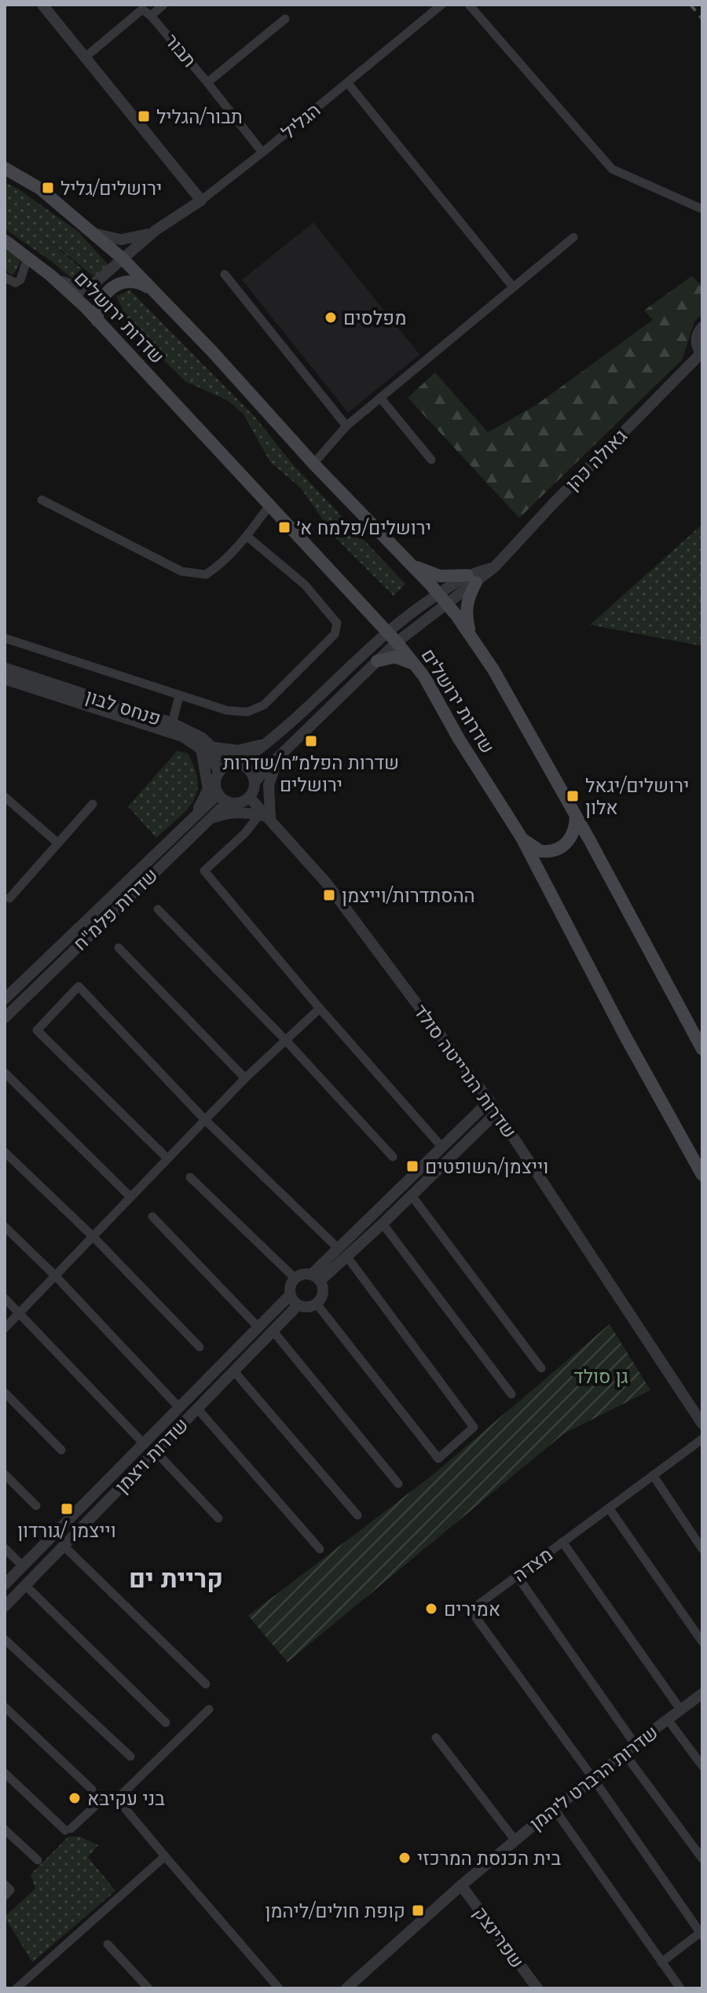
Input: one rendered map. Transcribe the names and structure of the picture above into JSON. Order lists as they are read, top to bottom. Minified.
{"streets":{"main road":["שדרות ירושלים"],"street":["תבור","הגליל","גאולה כהן","פנחס לבון","שדרות פלמ\"ח","שדרות הנרייטה סולד","שדרות ויצמן","מצדה","שדרות הרברט ליהמן","שפרינצק"]},"crossings":[["תבור","הגליל"],["הגליל","שדרות ירושלים"],["שדרות ירושלים","גאולה כהן"],["פנחס לבון","שדרות פלמ\"ח"],["פנחס לבון","שדרות הנרייטה סולד"],["שדרות פלמ\"ח","שדרות הנרייטה סולד"],["מצדה","שדרות הרברט ליהמן"],["שדרות הרברט ליהמן","שפרינצק"]],"districts":["קריית ים"],"parks":["גן סולד"],"places":{"transit":["תבור/הגליל","ירושלים/גליל","ירושלים/פלמח א׳","שדרות הפלמ״ח/שדרות ירושלים","ירושלים/יגאל אלון","ההסתדרות/וייצמן","וייצמן/השופטים","וייצמן /גורדון","קופת חולים/ליהמן"],"other":["מפלסים","אמירים","בני עקיבא","בית הכנסת המרכזי"]}}
